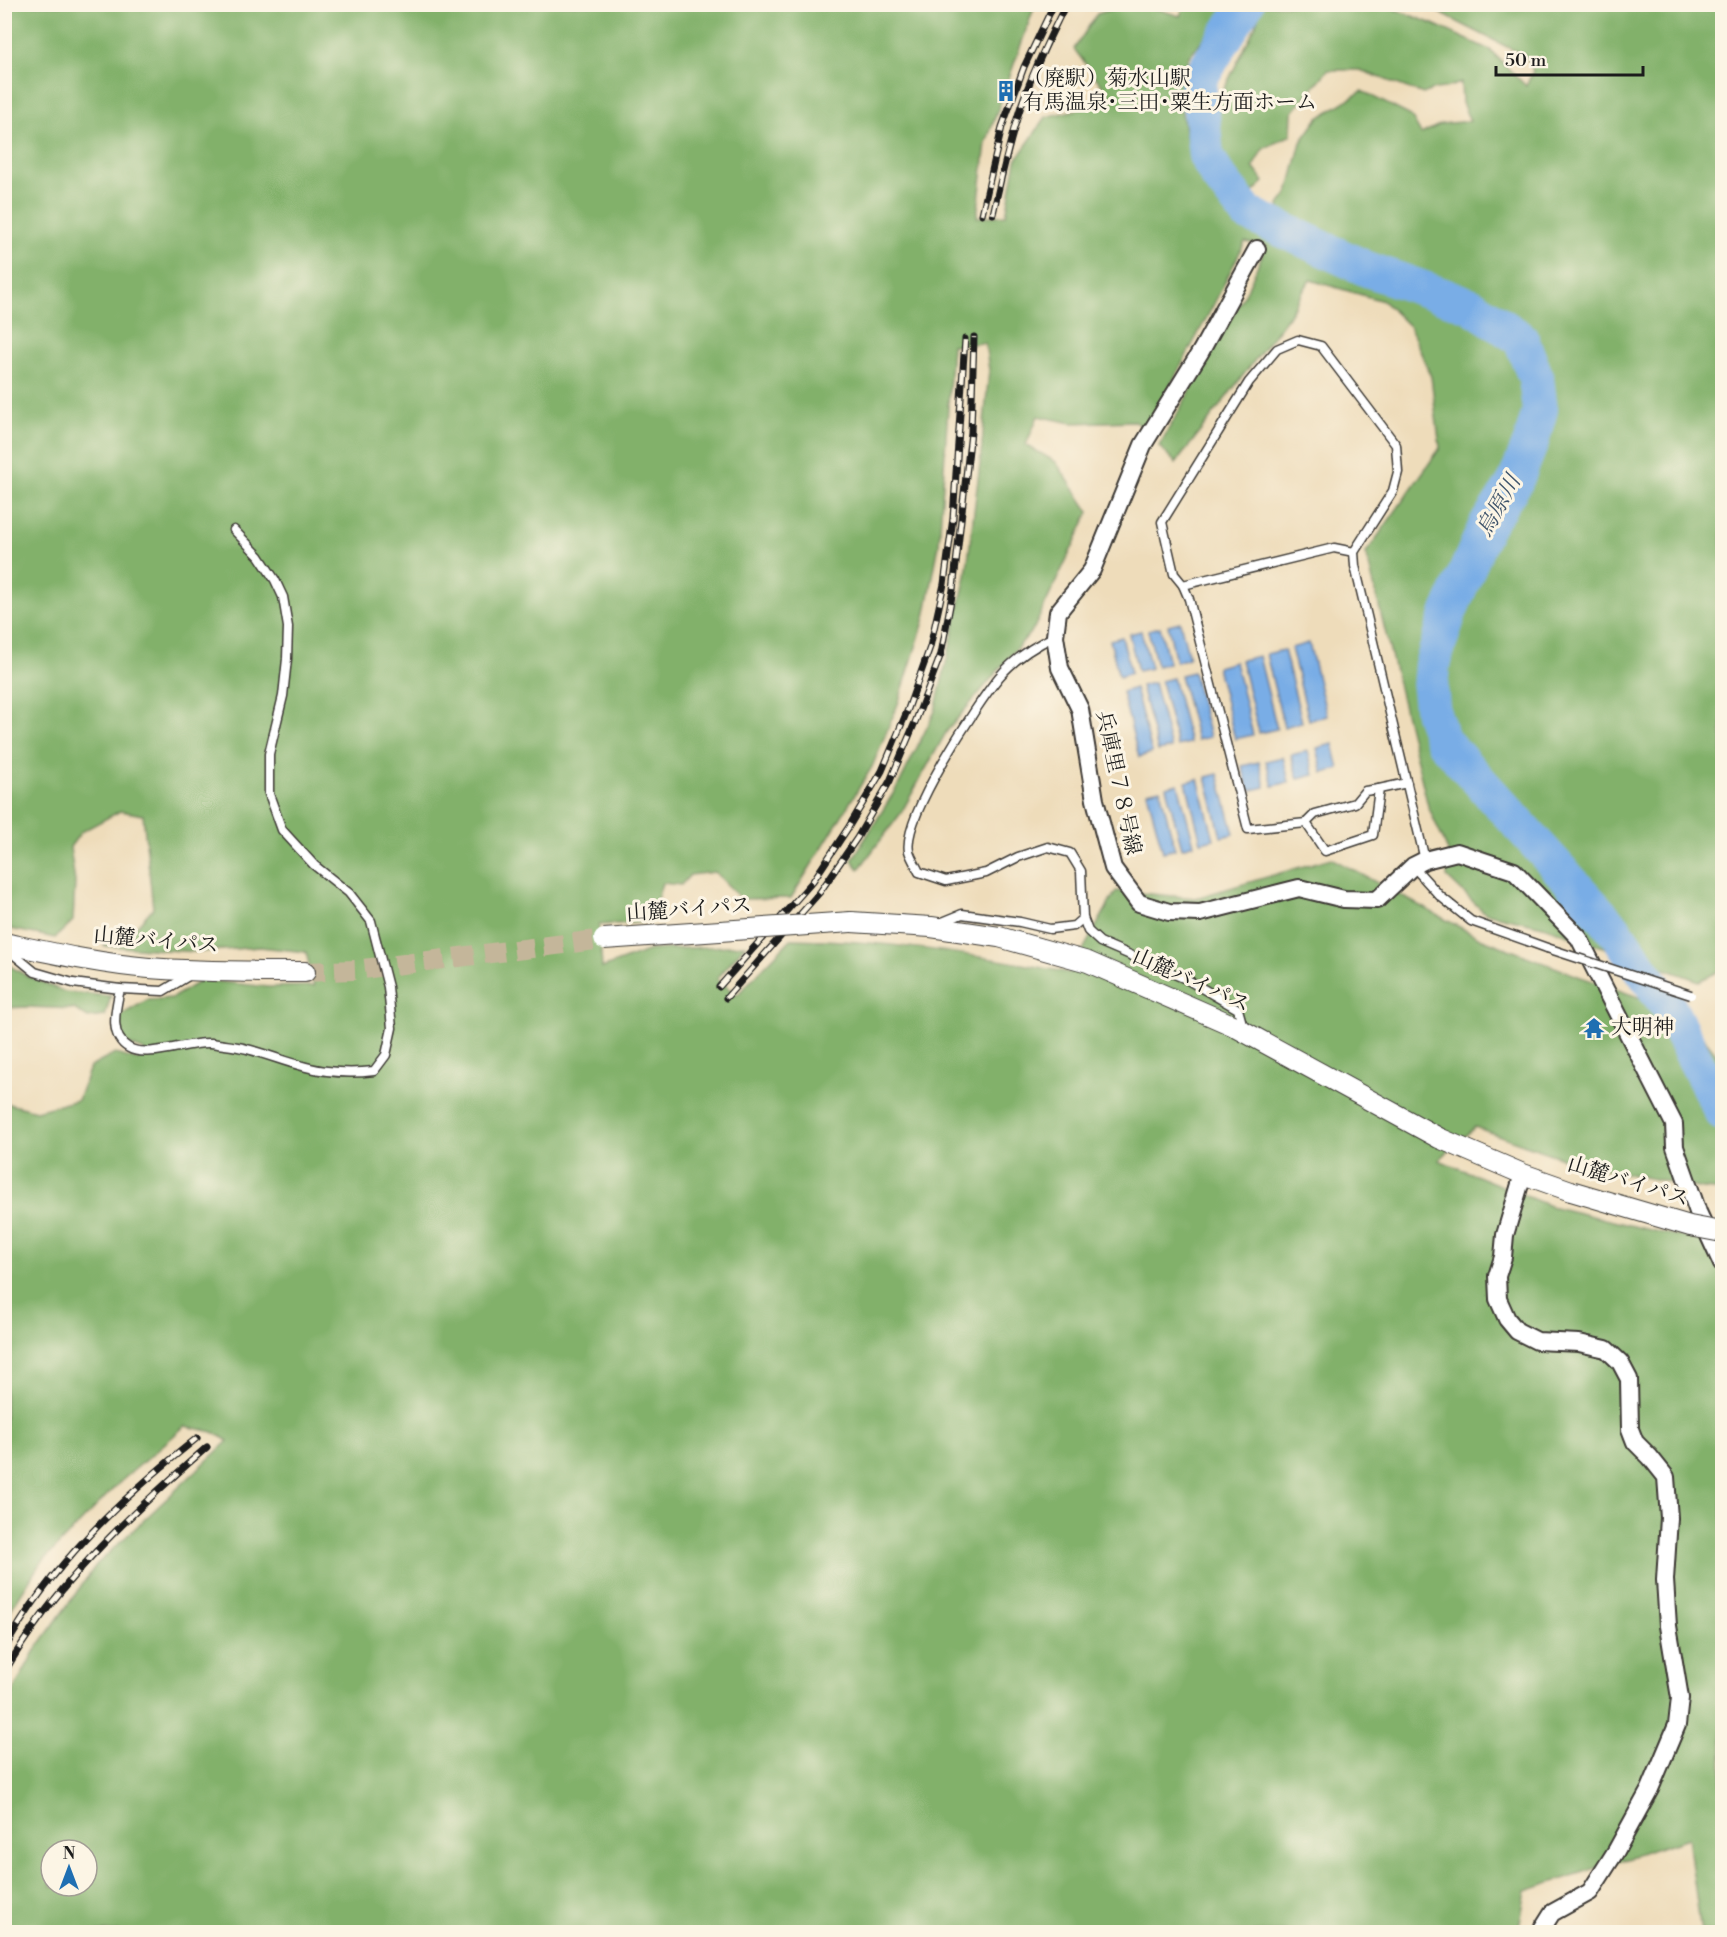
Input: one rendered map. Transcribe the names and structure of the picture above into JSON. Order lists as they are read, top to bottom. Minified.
{"streets":{"street":["兵庫里７８号線","山麓バイパス"]},"water":["烏原川"],"places":{"building":["（廃駅）菊水山駅 有馬温泉･三田･粟生方面ホーム"],"temple":["大明神"]},"scale_bar":"50 m","north":"top"}
